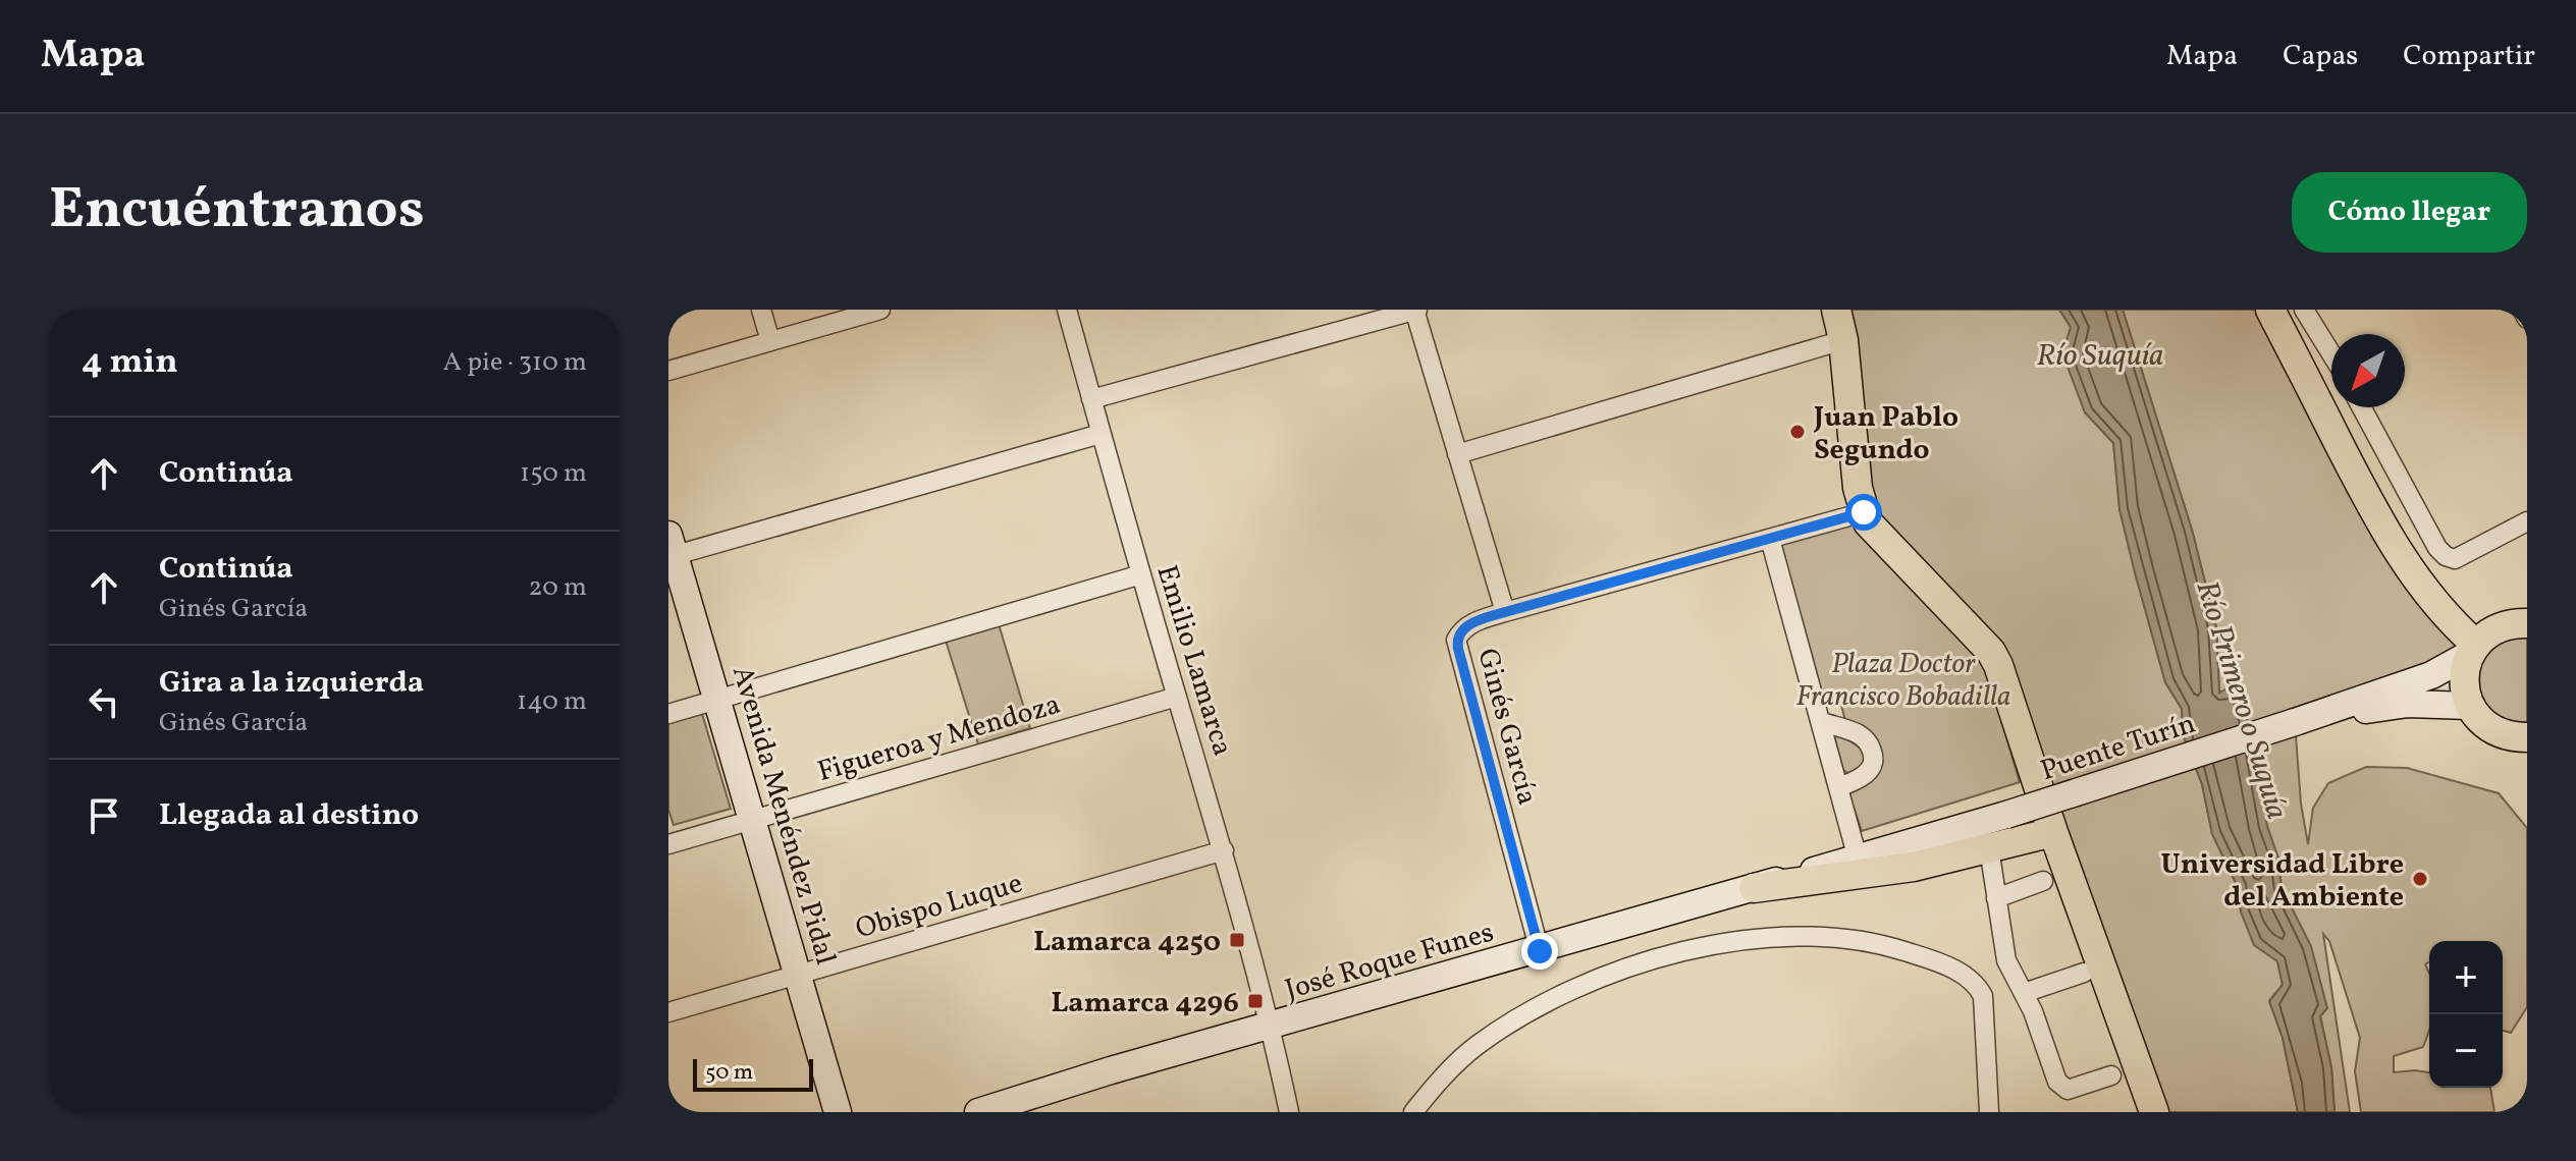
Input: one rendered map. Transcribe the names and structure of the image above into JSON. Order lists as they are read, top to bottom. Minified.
{"streets":{"main road":["Puente Turín","Avenida Menéndez Pidal","José Roque Funes"],"street":["Emilio Lamarca","Ginés García","Figueroa y Mendoza","Obispo Luque"]},"crossings":[["Emilio Lamarca","Figueroa y Mendoza"],["Emilio Lamarca","Obispo Luque"],["Emilio Lamarca","José Roque Funes"],["Ginés García","José Roque Funes"],["Figueroa y Mendoza","Avenida Menéndez Pidal"],["Puente Turín","José Roque Funes"],["Avenida Menéndez Pidal","Obispo Luque"]],"water":["Río Suquía","Río Primero o Suquía"],"parks":["Plaza Doctor Francisco Bobadilla"],"places":{"other":["Juan Pablo Segundo","Universidad Libre del Ambiente"],"transit":["Lamarca 4250","Lamarca 4296"]},"scale_bar":"50 m","north":"bottom left","page":{"header":"Mapa","nav":["Mapa","Capas","Compartir"],"title":"Encuéntranos","buttons":"Cómo llegar","heading":["4 min","A pie · 310 m"],"list":[["Continúa","150 m"],["Continúa","Ginés García","20 m"],["Gira a la izquierda","Ginés García","140 m"],"Llegada al destino"],"map_buttons":["+","−"],"scale":"50 m"}}
